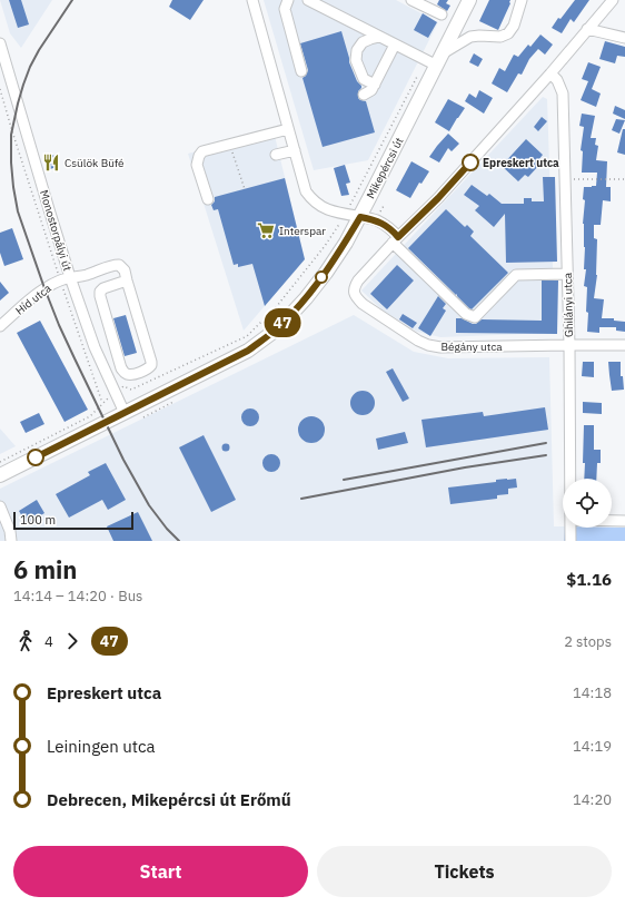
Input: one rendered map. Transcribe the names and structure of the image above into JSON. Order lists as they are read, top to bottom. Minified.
{"streets":{"main road":["Mikepércsi út"],"street":["Monostorpályi út","Híd utca","Ghilányi utca","Bégány utca"]},"crossings":[["Mikepércsi út","Monostorpályi út"],["Monostorpályi út","Híd utca"],["Ghilányi utca","Bégány utca"]],"places":{"restaurant":["Csülök Büfé"],"other":["Epreskert utca"],"supermarket":["Interspar"]},"lines":["bus line 47"],"scale_bar":"100 m","page":{"on_map":"47","scale":"100 m","heading":["6 min","14:14 – 14:20 · Bus","$1.16"],"legs":["4","47","2 stops"],"list":[{"name":"Epreskert utca","value":"14:18"},{"name":"Leiningen utca","value":"14:19"},{"name":"Debrecen, Mikepércsi út Erőmű","value":"14:20"}],"buttons":["Start","Tickets"]}}
